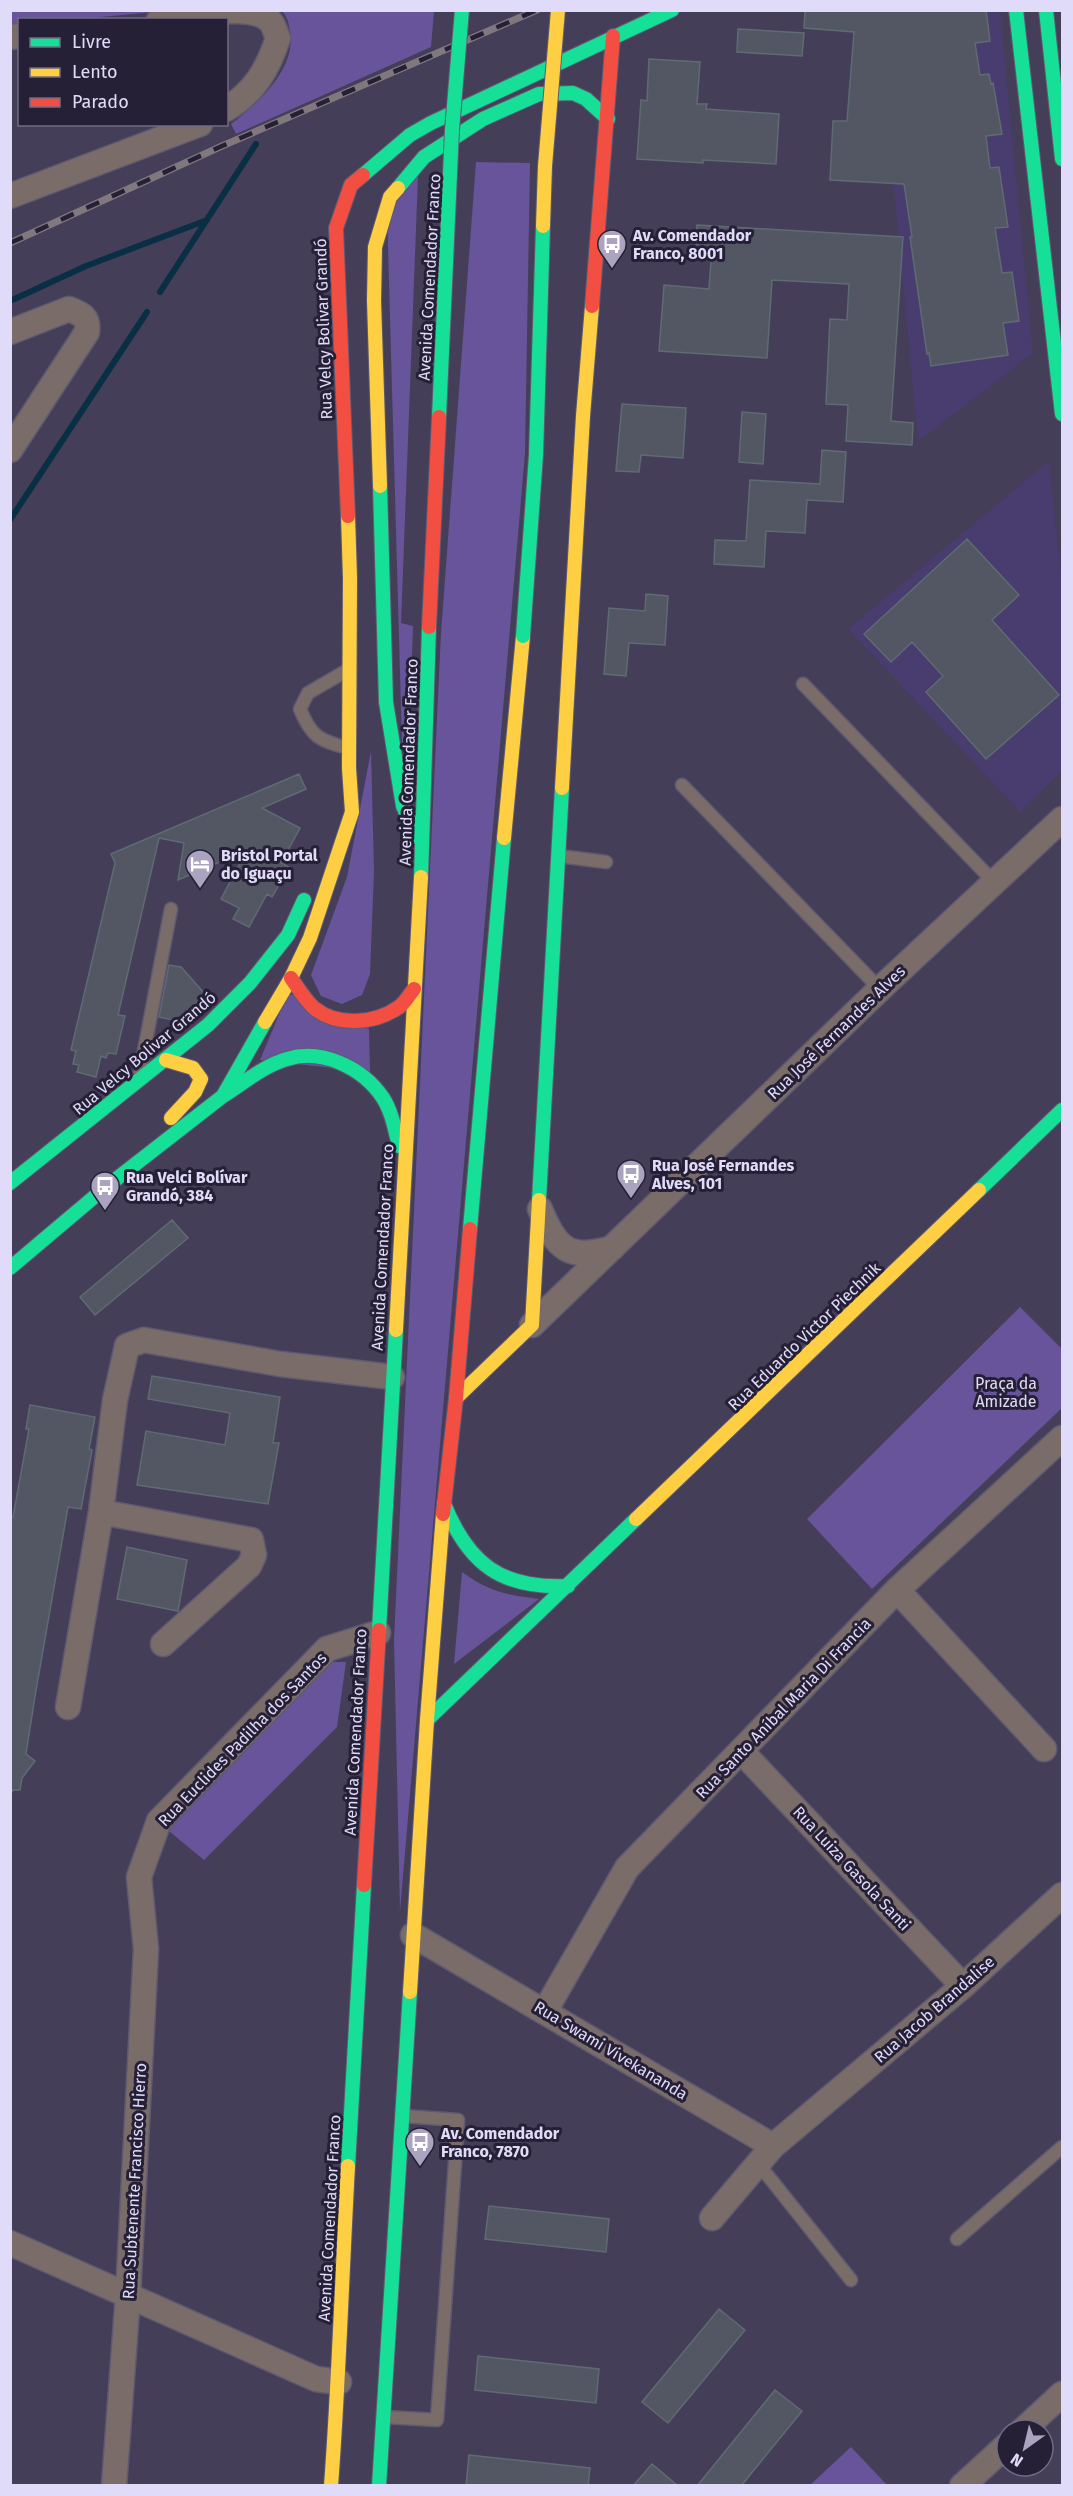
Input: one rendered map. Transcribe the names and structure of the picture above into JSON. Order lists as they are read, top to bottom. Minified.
{"streets":{"main road":["Avenida Comendador Franco","Rua Velcy Bolivar Grandó","Rua Eduardo Victor Piechnik"],"street":["Rua José Fernandes Alves","Rua Santo Aníbal Maria Di Francia","Rua Euclides Padilha dos Santos","Rua Luiza Gasola Santi","Rua Jacob Brandalise","Rua Swami Vivekananda","Rua Subtenente Francisco Hierro"]},"crossings":[["Avenida Comendador Franco","Rua Euclides Padilha dos Santos"],["Rua Santo Aníbal Maria Di Francia","Rua Luiza Gasola Santi"],["Rua Santo Aníbal Maria Di Francia","Rua Swami Vivekananda"],["Rua Euclides Padilha dos Santos","Rua Subtenente Francisco Hierro"],["Rua Luiza Gasola Santi","Rua Jacob Brandalise"],["Rua Jacob Brandalise","Rua Swami Vivekananda"]],"parks":["Praça da Amizade"],"places":{"bus stop":["Av. Comendador Franco, 8001","Rua José Fernandes Alves, 101","Rua Velci Bolívar Grandó, 384","Av. Comendador Franco, 7870"],"hotel":["Bristol Portal do Iguaçu"]},"legend":["Livre","Lento","Parado"],"north":"bottom left"}
